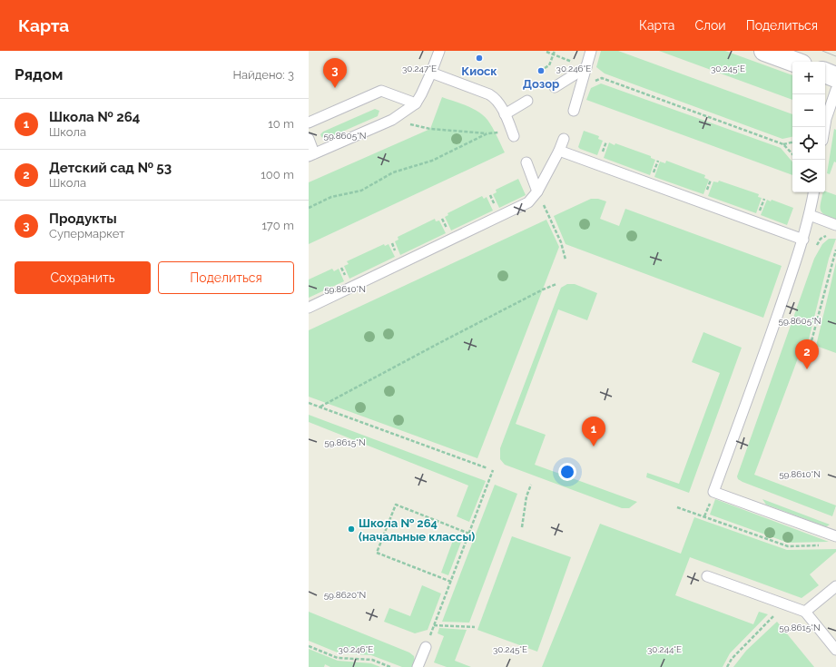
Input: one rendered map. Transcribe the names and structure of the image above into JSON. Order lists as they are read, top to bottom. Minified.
{"places":["Киоск","Дозор","Школа № 264 (начальные классы)"],"page":{"header":"Карта","nav":["Карта","Слои","Поделиться"],"heading":["Рядом","Найдено: 3"],"pins":["3","2","1"],"map_buttons":["+","−"],"list":[{"mark":"1","name":"Школа № 264","note":"Школа","value":"10 m"},{"mark":"2","name":"Детский сад № 53","note":"Школа","value":"100 m"},{"mark":"3","name":"Продукты","note":"Супермаркет","value":"170 m"}],"buttons":["Сохранить","Поделиться"]},"coordinates":["30.247°E","30.246°E","30.245°E","59.8605°N","59.8610°N","59.8615°N","59.8620°N","30.244°E"]}
